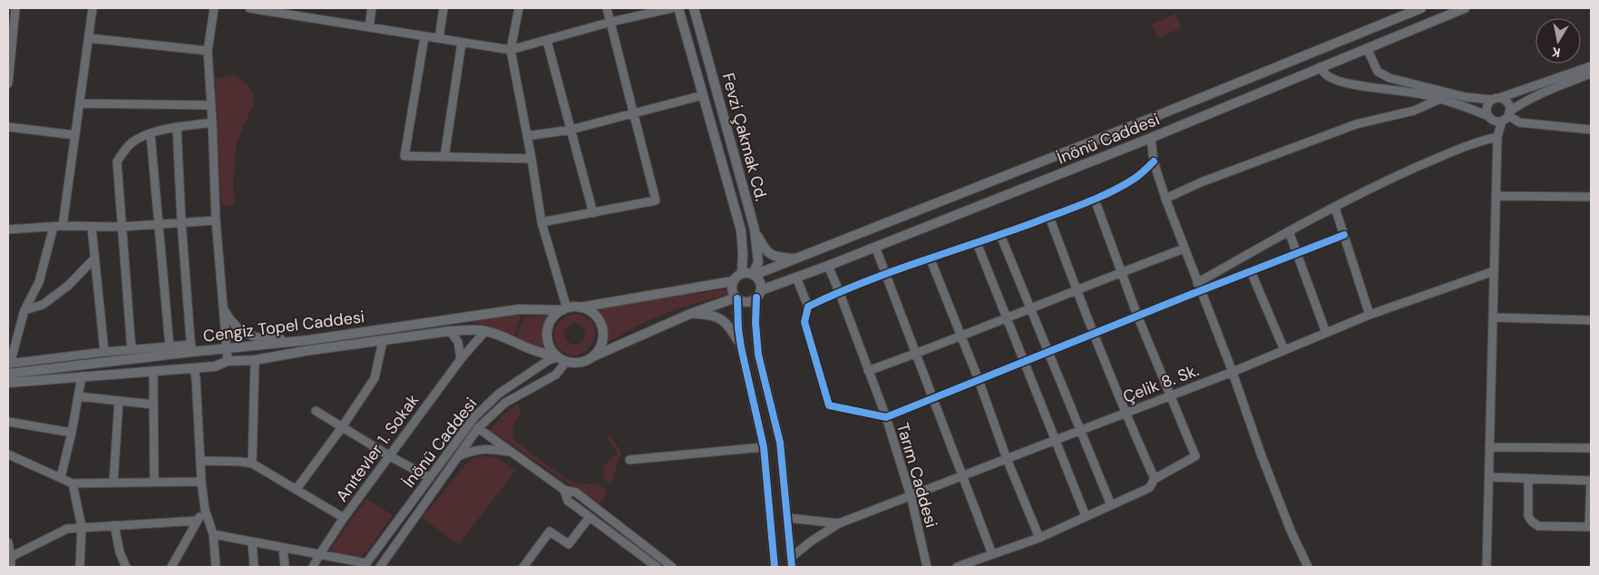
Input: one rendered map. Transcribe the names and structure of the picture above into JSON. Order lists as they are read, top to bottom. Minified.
{"streets":{"main road":["Fevzi Çakmak Cd.","İnönü Caddesi","Cengiz Topel Caddesi"],"street":["Çelik 8. Sk.","Anıtevler 1. Sokak","Tarım Caddesi"]},"crossings":[["Fevzi Çakmak Cd.","İnönü Caddesi"],["İnönü Caddesi","Cengiz Topel Caddesi"],["İnönü Caddesi","Tarım Caddesi"],["Cengiz Topel Caddesi","Anıtevler 1. Sokak"],["Çelik 8. Sk.","Tarım Caddesi"]],"north":"bottom"}
